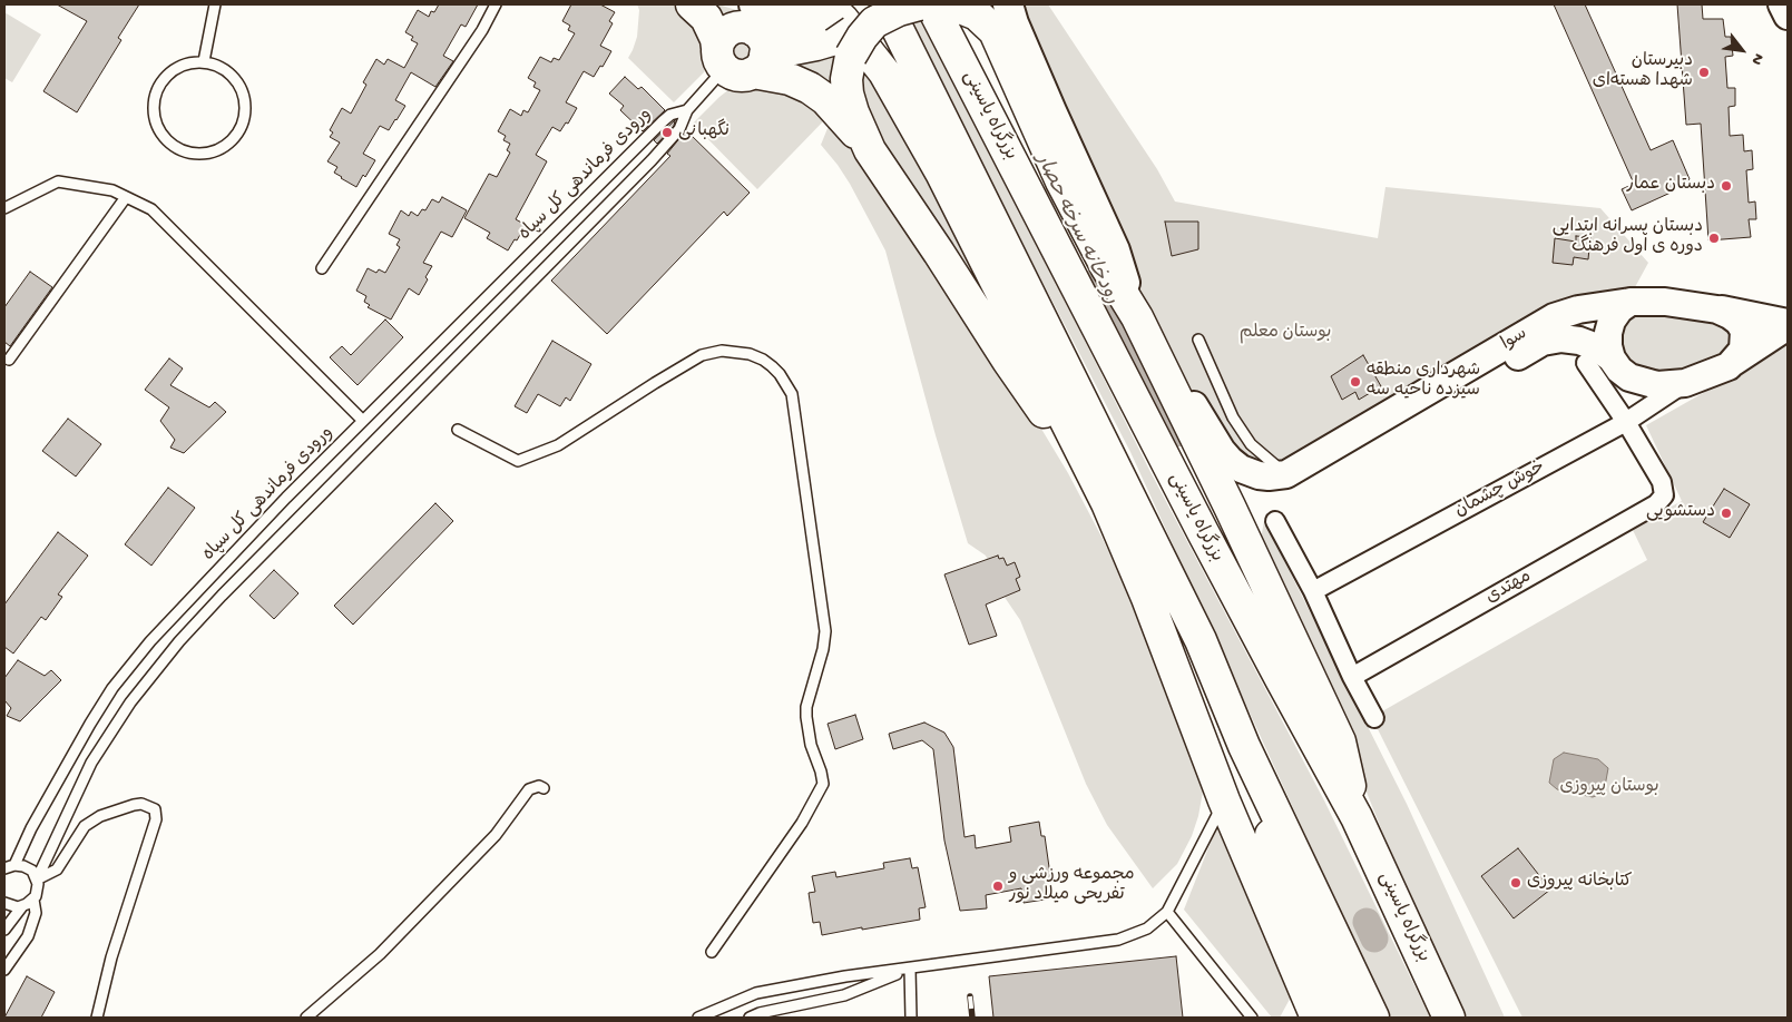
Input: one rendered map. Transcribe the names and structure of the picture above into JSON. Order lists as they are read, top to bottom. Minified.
{"streets":{"highway":["بزرگراه یاسینی"],"main road":["سوا"],"street":["خوش چشمان","مهتدی"],"lane":["ورودی فرماندهی کل سپاه"]},"crossings":[["خوش چشمان","مهتدی"]],"water":["رودخانه سرخه حصار"],"parks":["بوستان معلم","بوستان پیروزی"],"places":["دبیرستان شهدا هسته‌ای","نگهبانی","دبستان عمار","دبستان پسرانه ابتدایی دوره ی اول فرهنگ","شهرداری منطقه سیزده ناحیه سه","دستشویی","کتابخانه پیروزی","مجموعه ورزشی و تفریحی میلاد نور"],"north":"bottom right"}
